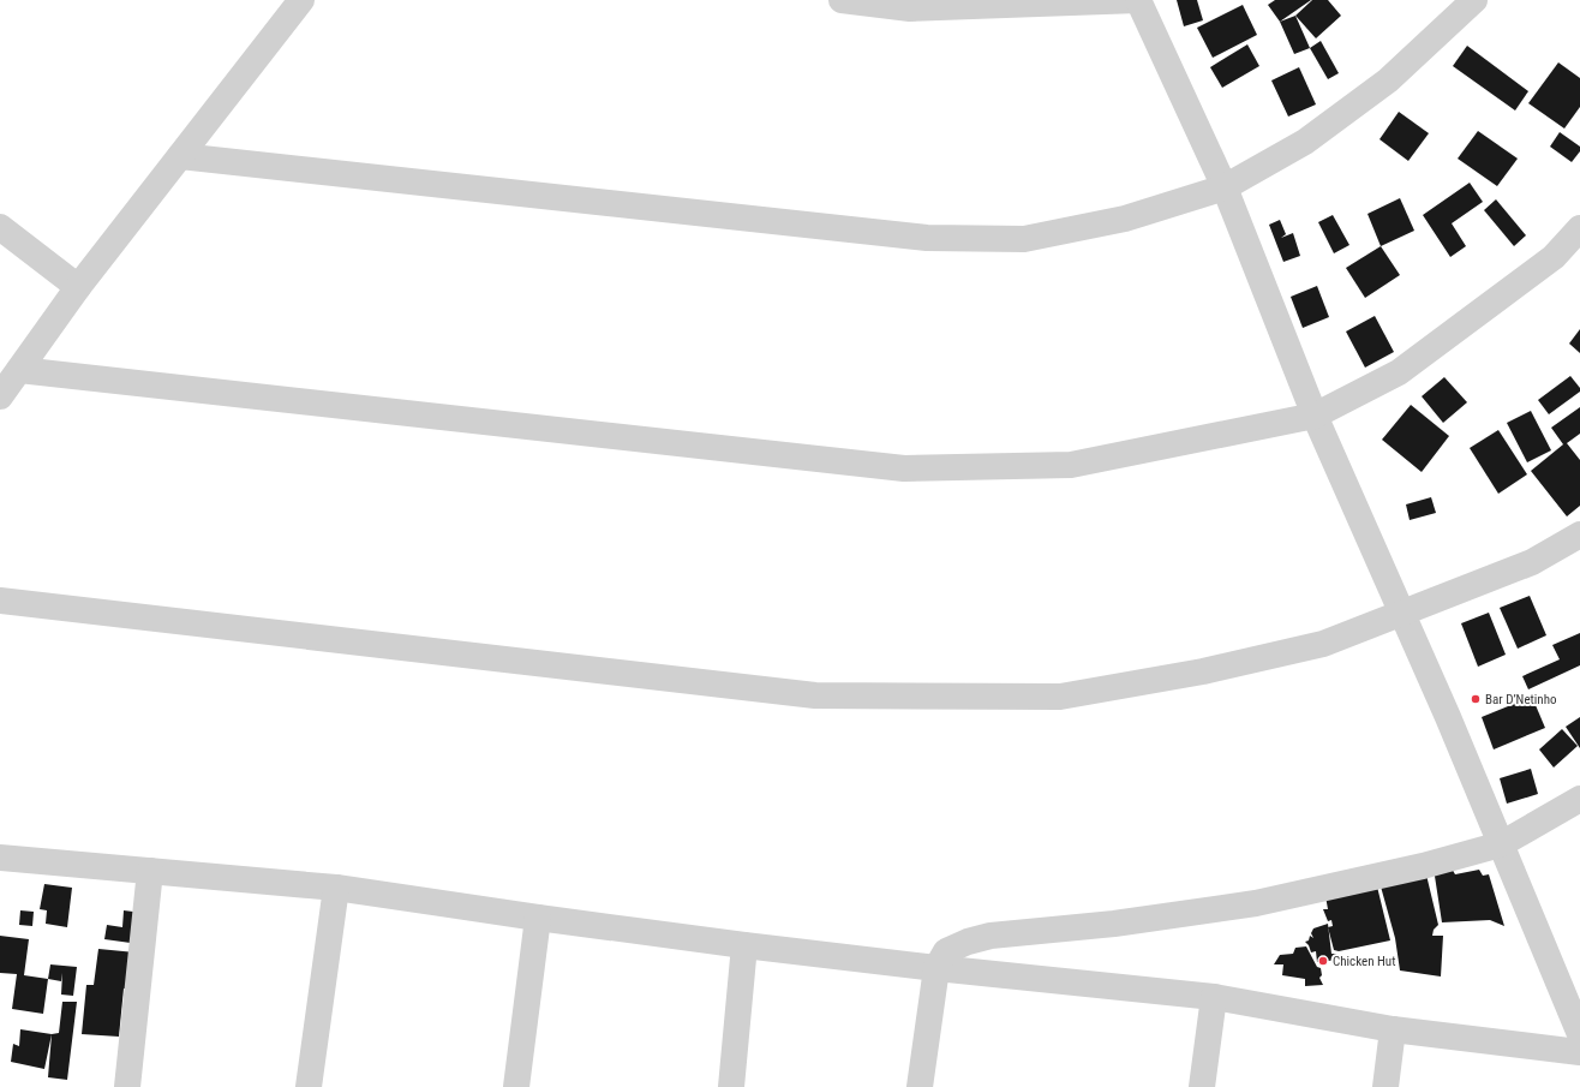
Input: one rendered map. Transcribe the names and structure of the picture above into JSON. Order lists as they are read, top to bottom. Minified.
{"places":["Bar D’Netinho","Chicken Hut"]}
